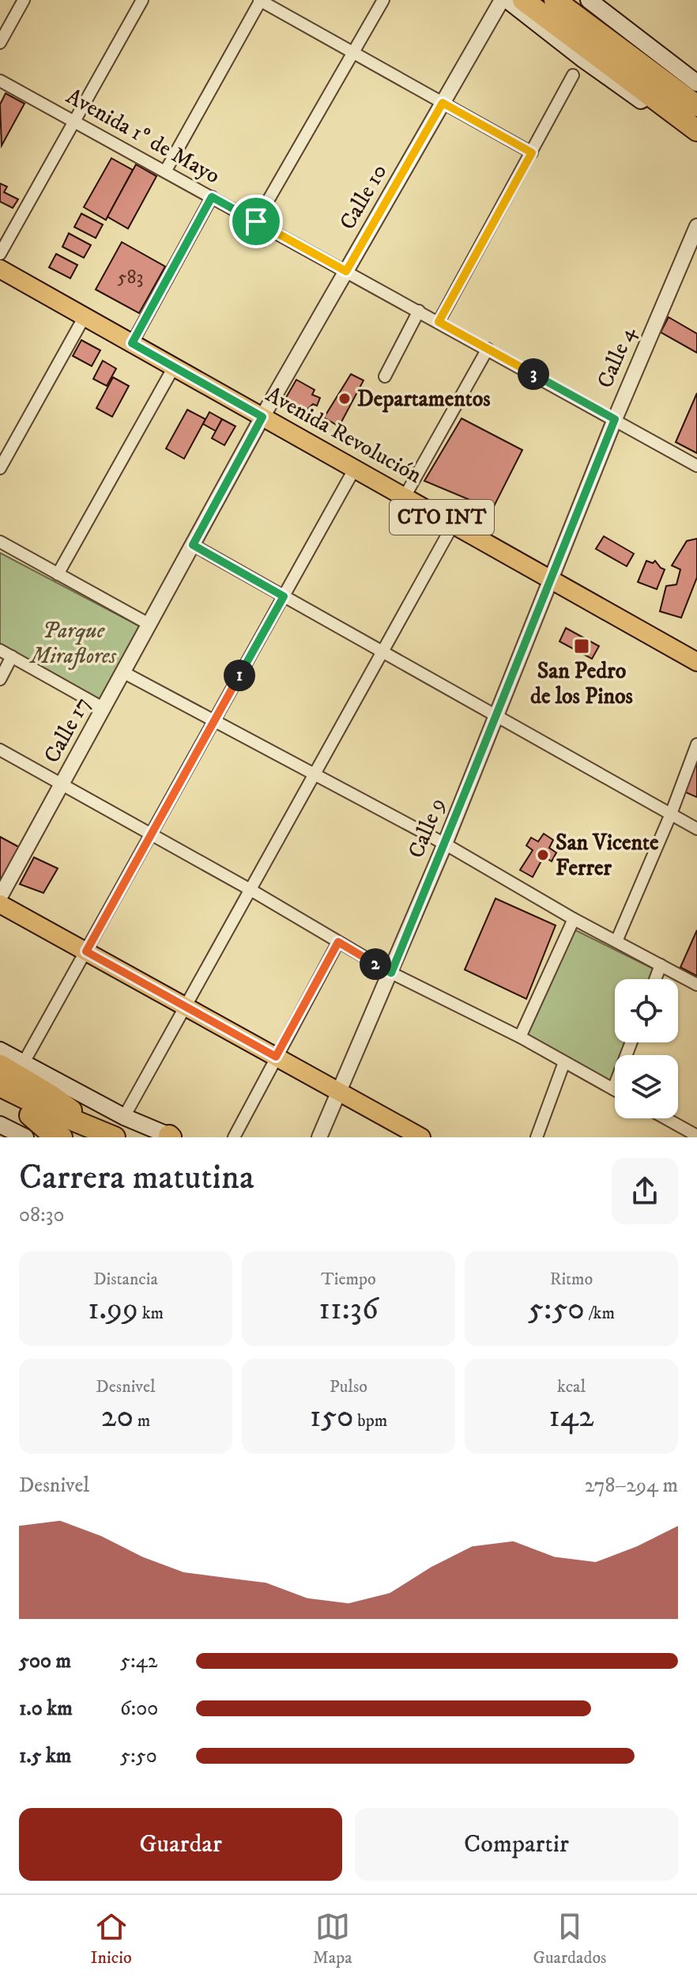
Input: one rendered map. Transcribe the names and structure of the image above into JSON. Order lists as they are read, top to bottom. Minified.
{"streets":{"main road":["Avenida Revolución","CTO INT"],"street":["Avenida 1º de Mayo","Calle 10","Calle 4","Calle 17","Calle 9"]},"crossings":[["Avenida 1º de Mayo","Calle 10"],["Avenida 1º de Mayo","Calle 4"],["Calle 10","Avenida Revolución"],["Calle 10","Calle 17"],["Calle 4","Avenida Revolución"],["Calle 4","Calle 9"],["Avenida Revolución","Calle 17"],["Avenida Revolución","Calle 9"]],"parks":["Parque Miraflores"],"places":{"other":["Departamentos","San Vicente Ferrer"],"transit":["San Pedro de los Pinos"]},"house_numbers":["583"],"page":{"pins":["3","1","2"],"heading":["Carrera matutina","08:30"],"stats":[["Distancia","1.99 km"],["Tiempo","11:36"],["Ritmo","5:50 /km"],["Desnivel","20 m"],["Pulso","150 bpm"],["kcal","142"]],"chart":["Desnivel","278–294 m"],"list":[{"name":"500 m","note":"5:42"},{"name":"1.0 km","note":"6:00"},{"name":"1.5 km","note":"5:50"}],"buttons":["Guardar","Compartir"],"tabs":["Inicio","Mapa","Guardados"]}}
